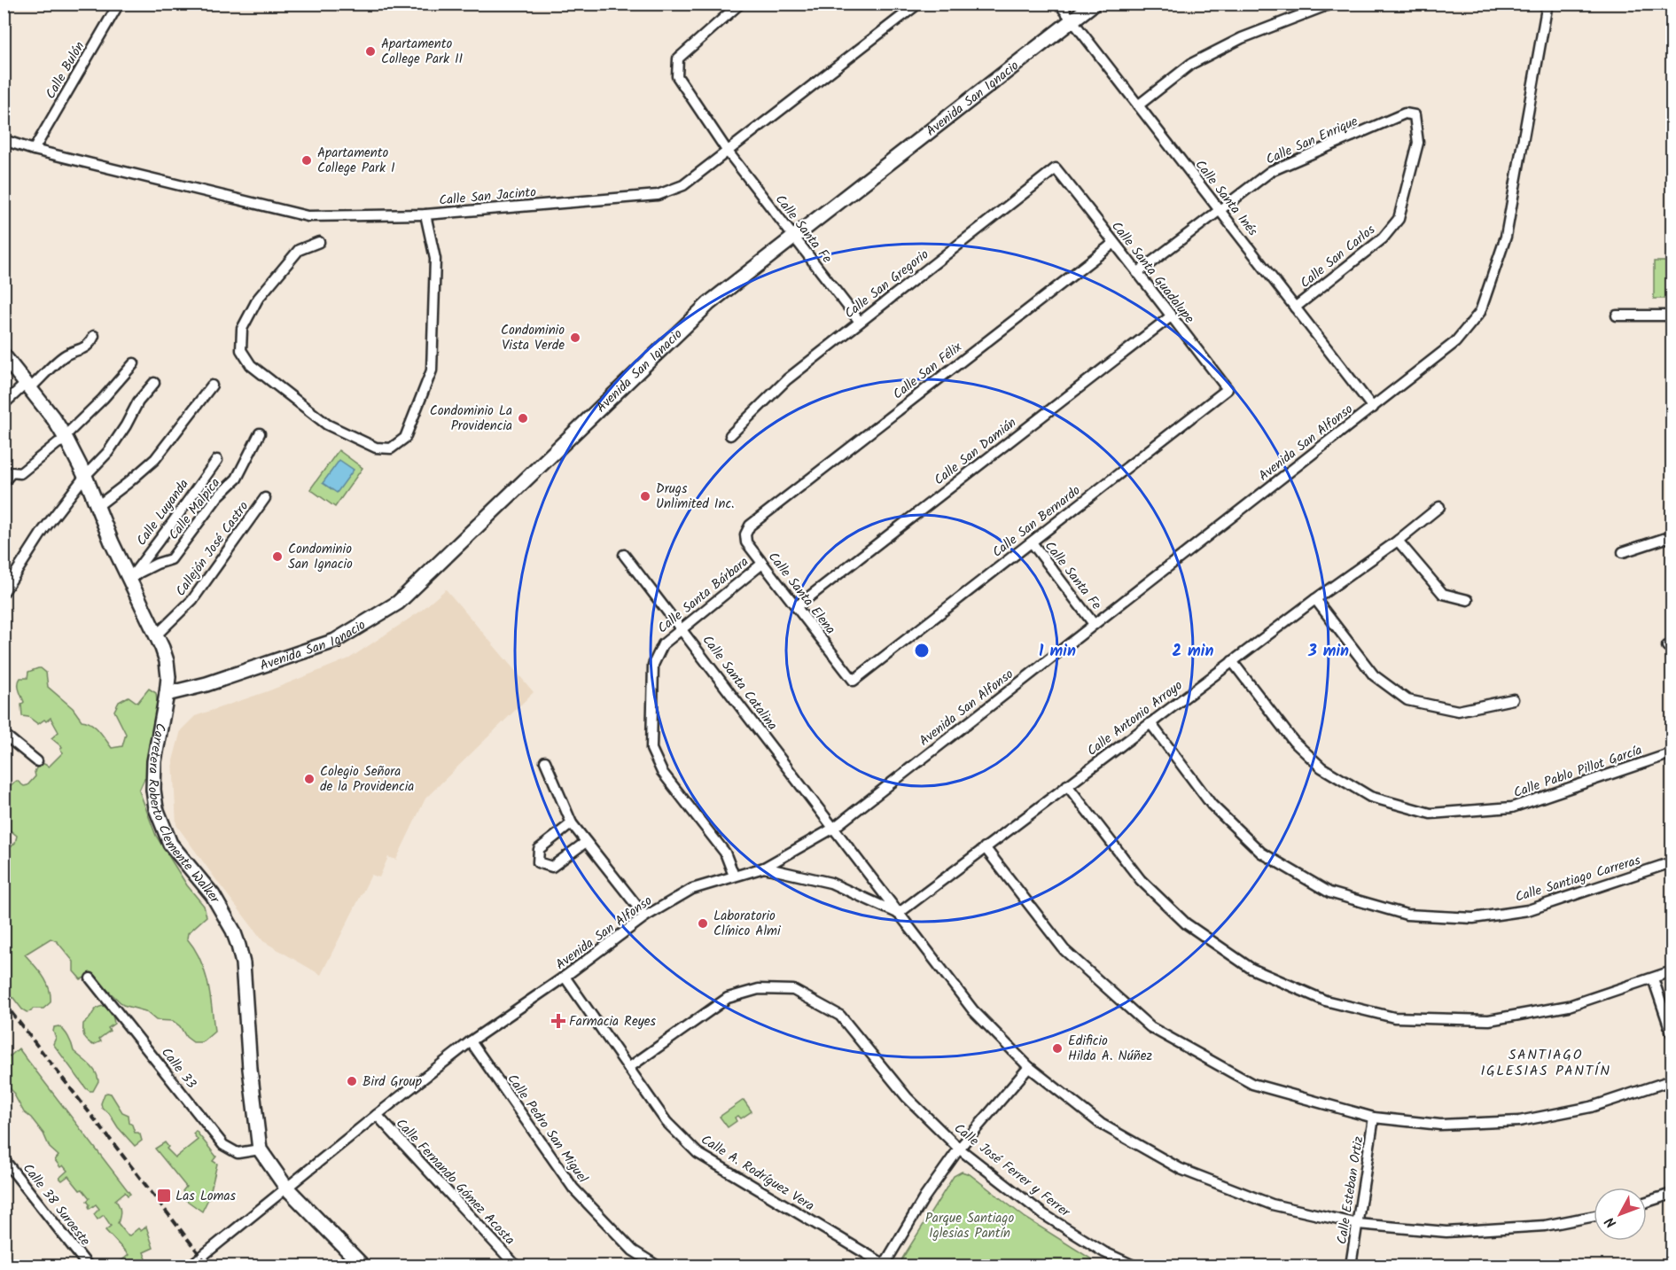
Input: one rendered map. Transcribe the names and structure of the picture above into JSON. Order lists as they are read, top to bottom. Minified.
{"streets":{"street":["Calle Bulón","Avenida San Ignacio","Calle San Enrique","Calle San Jacinto","Calle Santa Inés","Calle Santa Fe","Calle San Carlos","Calle Santa Guadalupe","Calle San Gregorio","Calle San Félix","Avenida San Alfonso","Calle San Damián","Calle Malpica","Calle Luyanda","Calle San Bernardo","Callejón José Castro","Calle Santa Elena","Calle Santa Bárbara","Calle Santa Catalina","Calle Antonio Arroyo","Calle Pablo Pillot García","Carretera Roberto Clemente Walker","Calle Santiago Carreras","Calle 33","Calle Pedro San Miguel","Calle José Ferrer y Ferrer","Calle A. Rodríguez Vera","Calle Fernando Gómez Acosta","Calle Esteban Ortiz","Calle 38 Suroeste"]},"crossings":[["Calle Bulón","Calle San Jacinto"],["Avenida San Ignacio","Calle Santa Inés"],["Avenida San Ignacio","Calle Santa Fe"],["Avenida San Ignacio","Carretera Roberto Clemente Walker"],["Calle San Enrique","Calle Santa Inés"],["Calle San Enrique","Calle San Carlos"],["Calle San Enrique","Calle Santa Guadalupe"],["Calle San Jacinto","Calle Santa Fe"],["Calle Santa Inés","Calle San Carlos"],["Calle Santa Inés","Avenida San Alfonso"],["Calle Santa Fe","Calle San Gregorio"],["Calle Santa Fe","Avenida San Alfonso"],["Calle Santa Fe","Calle San Bernardo"],["Calle Santa Guadalupe","Calle San Gregorio"],["Calle Santa Guadalupe","Calle San Félix"],["Calle Santa Guadalupe","Calle San Damián"],["Calle Santa Guadalupe","Calle San Bernardo"],["Calle San Félix","Calle Santa Elena"],["Avenida San Alfonso","Calle Santa Bárbara"],["Avenida San Alfonso","Calle Santa Catalina"],["Avenida San Alfonso","Carretera Roberto Clemente Walker"],["Avenida San Alfonso","Calle Pedro San Miguel"],["Avenida San Alfonso","Calle A. Rodríguez Vera"],["Avenida San Alfonso","Calle Fernando Gómez Acosta"],["Calle San Damián","Calle Santa Elena"],["Calle Malpica","Calle Luyanda"],["Calle Malpica","Carretera Roberto Clemente Walker"],["Calle Luyanda","Carretera Roberto Clemente Walker"],["Calle San Bernardo","Calle Santa Elena"],["Callejón José Castro","Carretera Roberto Clemente Walker"],["Calle Santa Elena","Calle Santa Bárbara"],["Calle Santa Bárbara","Calle Santa Catalina"],["Calle Santa Catalina","Calle Antonio Arroyo"],["Calle Santa Catalina","Calle Esteban Ortiz"],["Calle Antonio Arroyo","Calle Pablo Pillot García"],["Calle Antonio Arroyo","Calle Santiago Carreras"],["Carretera Roberto Clemente Walker","Calle 33"],["Calle José Ferrer y Ferrer","Calle A. Rodríguez Vera"]],"districts":["SANTIAGO IGLESIAS PANTÍN"],"parks":["Parque Santiago Iglesias Pantín"],"places":{"other":["Apartamento College Park II","Apartamento College Park I","Condominio Vista Verde","Condominio La Providencia","Drugs Unlimited Inc.","Condominio San Ignacio","Colegio Señora de la Providencia","Laboratorio Clínico Almi","Edificio Hilda A. Núñez","Bird Group"],"health":["Farmacia Reyes"],"transit":["Las Lomas"]},"north":"bottom left","rings":["1 min","2 min","3 min"]}
